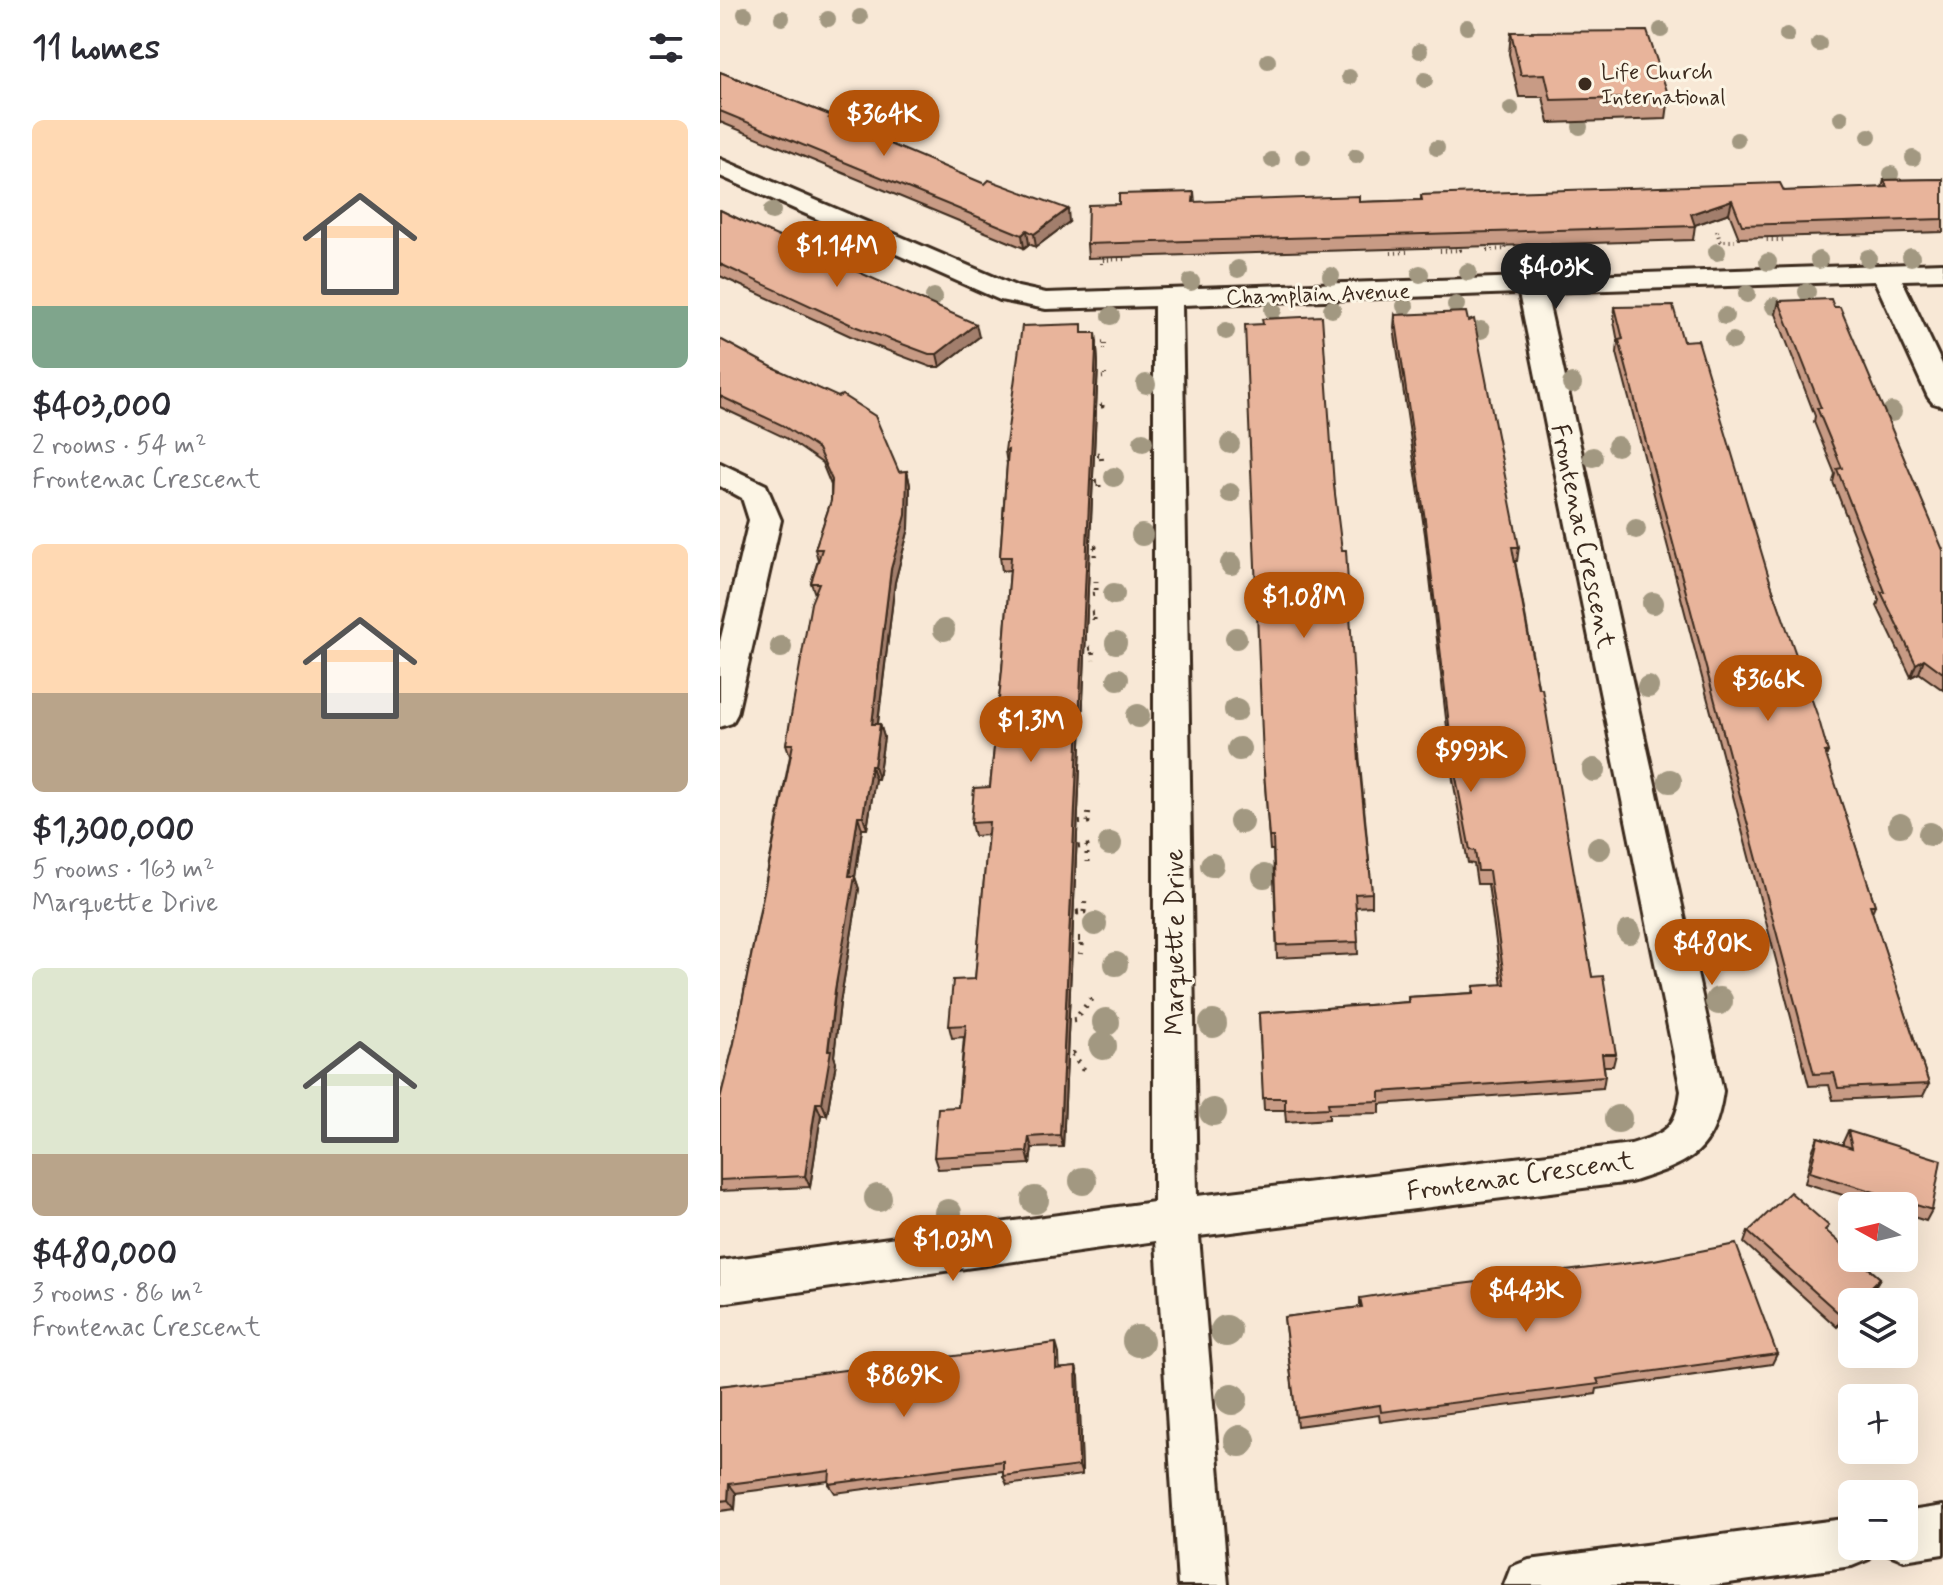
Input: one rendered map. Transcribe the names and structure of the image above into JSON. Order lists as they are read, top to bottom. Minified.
{"streets":{"street":["Champlain Avenue","Frontenac Crescent","Marquette Drive"]},"crossings":[["Champlain Avenue","Frontenac Crescent"],["Champlain Avenue","Marquette Drive"],["Frontenac Crescent","Marquette Drive"]],"places":["Life Church International"],"north":"left","page":{"heading":"11 homes","price":["$364K","$1.14M","$403K","$1.08M","$366K","$1.3M","$993K","$480K","$1.03M","$443K","$869K"],"list":[{"name":"$403,000","note":"2 rooms · 54 m² · Frontenac Crescent"},{"name":"$1,300,000","note":"5 rooms · 163 m² · Marquette Drive"},{"name":"$480,000","note":"3 rooms · 86 m² · Frontenac Crescent"}],"map_buttons":["+","−"]}}
